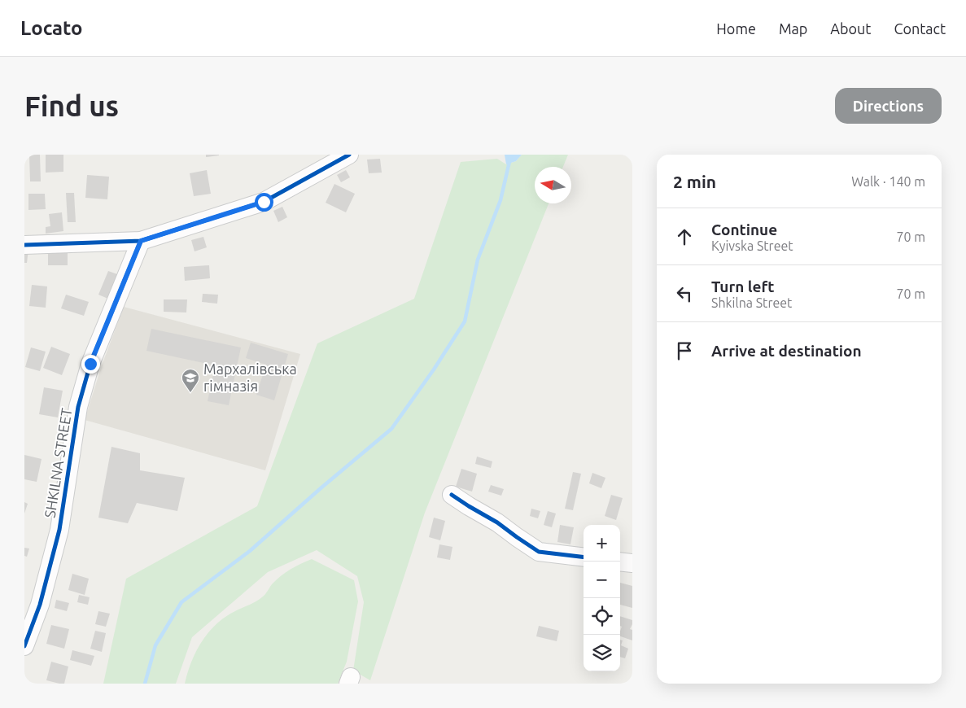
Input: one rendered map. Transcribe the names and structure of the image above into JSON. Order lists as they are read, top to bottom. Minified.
{"streets":{"street":["SHKILNA STREET"]},"places":{"school or university":["Мархалівська гімназія"]},"north":"left","page":{"header":"Locato","nav":["Home","Map","About","Contact"],"buttons":"Directions","title":"Find us","heading":["2 min","Walk · 140 m"],"list":[["Continue","Kyivska Street","70 m"],["Turn left","Shkilna Street","70 m"],"Arrive at destination"],"map_buttons":["+","−"]}}
